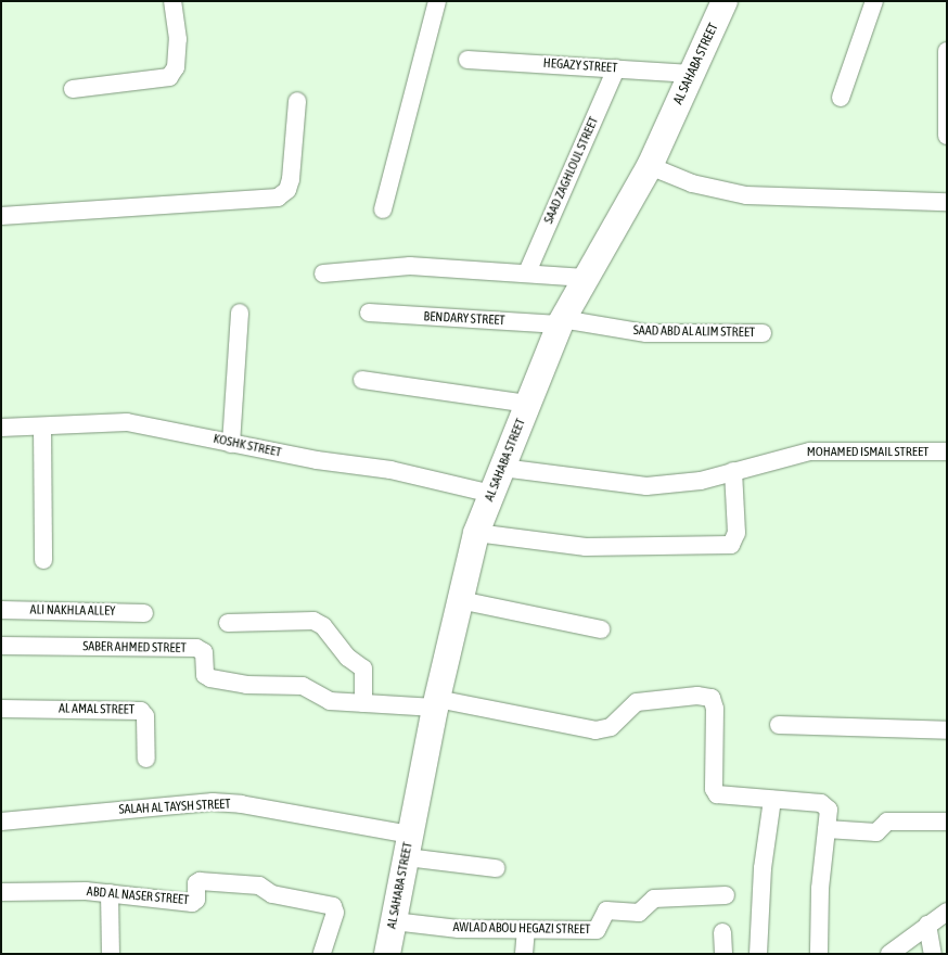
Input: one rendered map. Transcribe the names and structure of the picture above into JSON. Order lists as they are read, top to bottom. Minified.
{"streets":{"street":["AL SAHABA STREET","HEGAZY STREET","SAAD ZAGHLOUL STREET","BENDARY STREET","SAAD ABD AL ALIM STREET","KOSHK STREET","MOHAMED ISMAIL STREET","ALI NAKHLA ALLEY","SABER AHMED STREET","AL AMAL STREET","SALAH AL TAYSH STREET","ABD AL NASER STREET","AWLAD ABOU HEGAZI STREET"]},"crossings":[["AL SAHABA STREET","HEGAZY STREET"],["AL SAHABA STREET","BENDARY STREET"],["AL SAHABA STREET","SAAD ABD AL ALIM STREET"],["AL SAHABA STREET","KOSHK STREET"],["AL SAHABA STREET","MOHAMED ISMAIL STREET"],["AL SAHABA STREET","SABER AHMED STREET"],["AL SAHABA STREET","SALAH AL TAYSH STREET"],["AL SAHABA STREET","AWLAD ABOU HEGAZI STREET"],["HEGAZY STREET","SAAD ZAGHLOUL STREET"],["BENDARY STREET","SAAD ABD AL ALIM STREET"]]}
